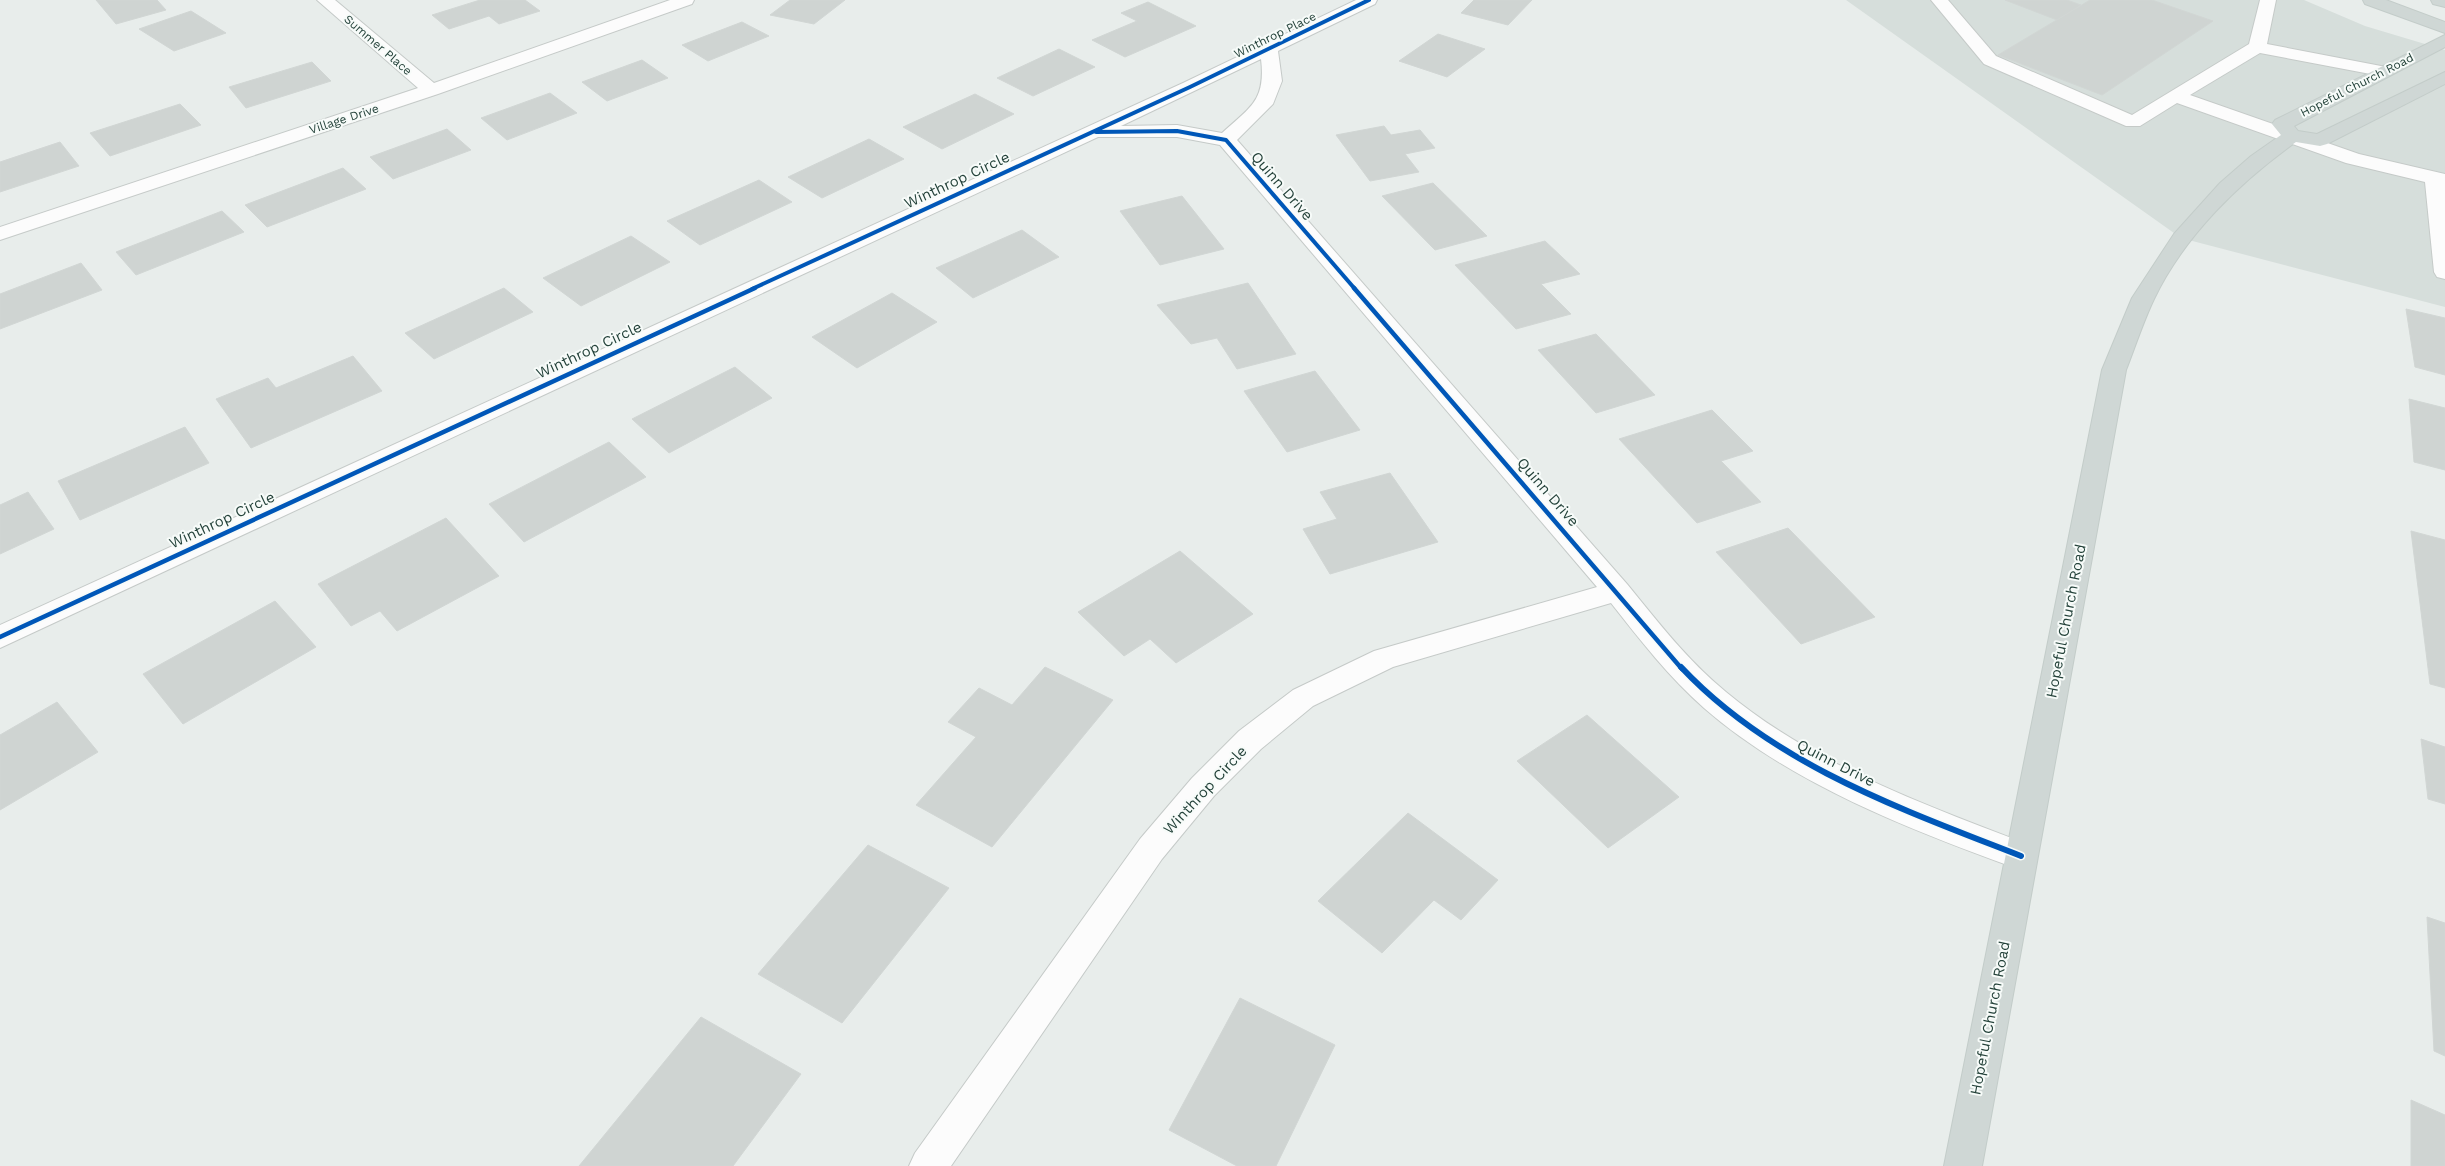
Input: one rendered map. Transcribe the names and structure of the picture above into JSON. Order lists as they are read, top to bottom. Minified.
{"streets":{"main road":["Hopeful Church Road"],"street":["Winthrop Place","Summer Place","Village Drive","Winthrop Circle","Quinn Drive"]},"crossings":[["Winthrop Place","Winthrop Circle"],["Summer Place","Village Drive"],["Hopeful Church Road","Quinn Drive"],["Winthrop Circle","Quinn Drive"]]}
